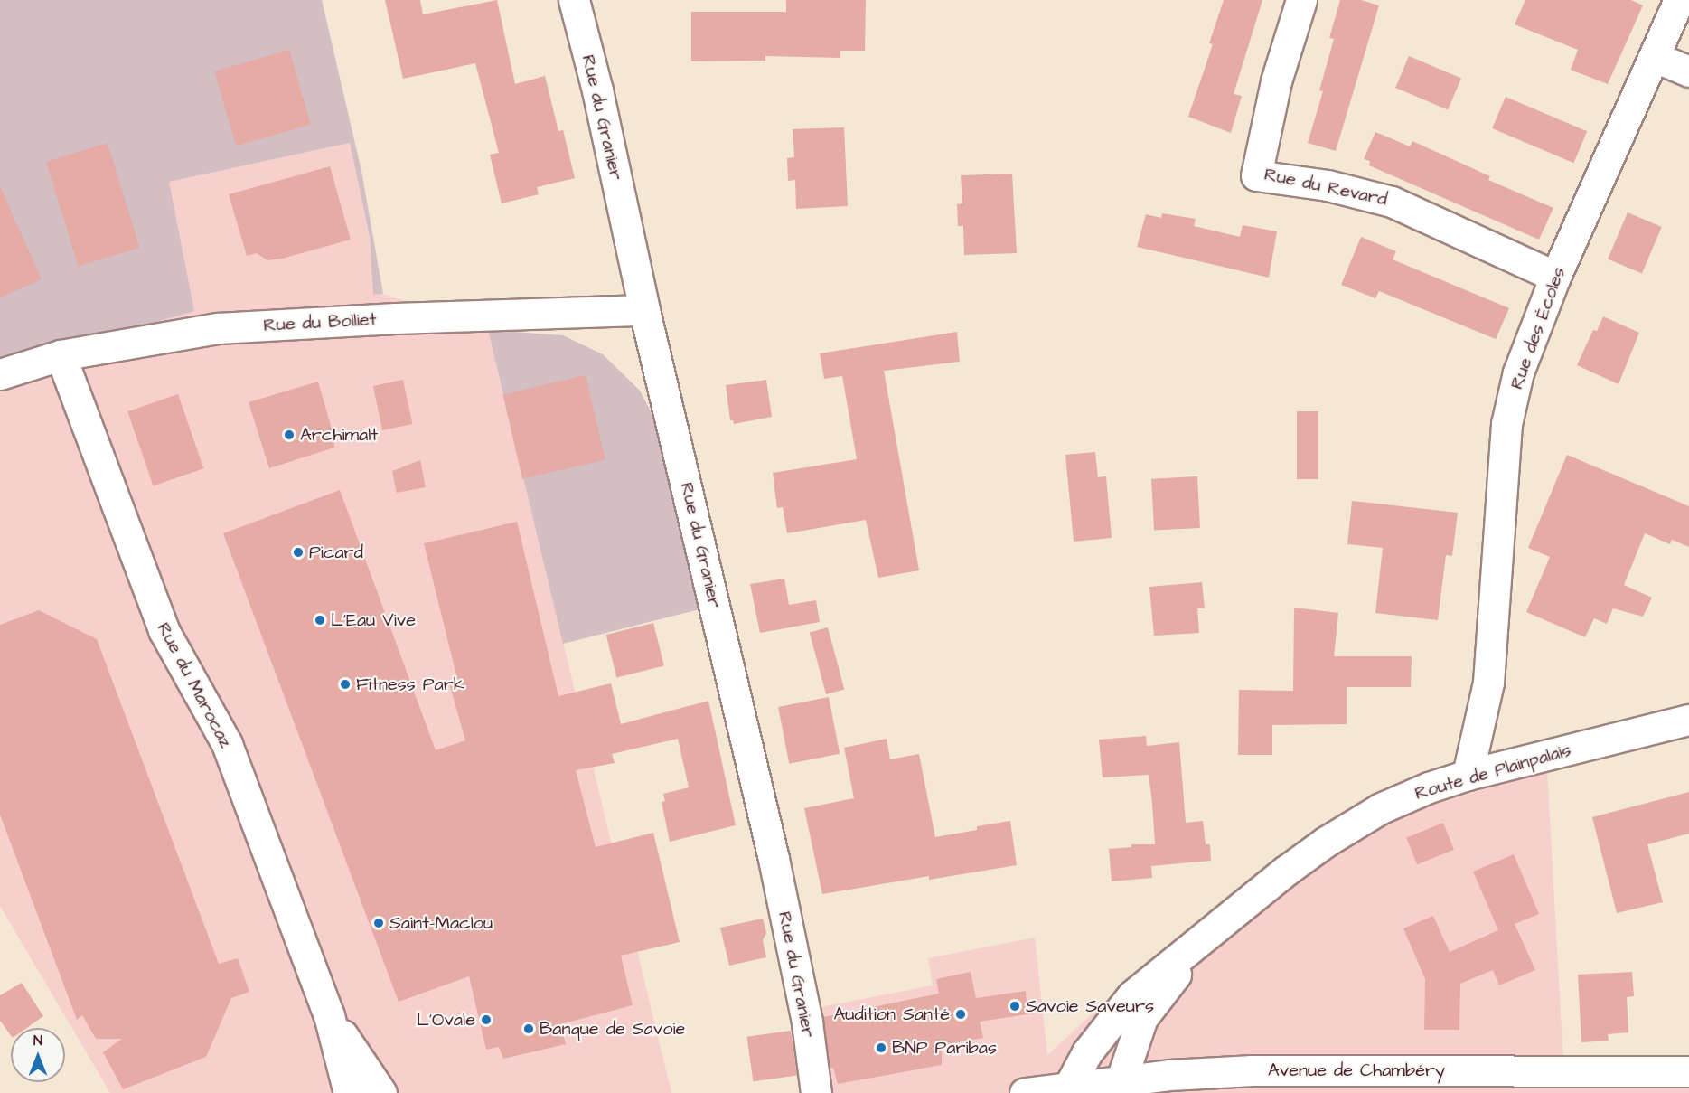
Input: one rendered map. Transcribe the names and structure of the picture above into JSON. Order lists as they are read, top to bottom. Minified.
{"streets":{"street":["Rue du Granier","Rue du Revard","Rue du Bolliet","Rue des Écoles","Rue du Marocaz","Route de Plainpalais","Avenue de Chambéry"]},"crossings":[["Rue du Granier","Rue du Bolliet"],["Rue du Revard","Rue des Écoles"],["Rue du Bolliet","Rue du Marocaz"],["Rue des Écoles","Route de Plainpalais"],["Route de Plainpalais","Avenue de Chambéry"]],"places":["Archimalt","Picard","L'Eau Vive","Fitness Park","Saint-Maclou","Savoie Saveurs","Audition Santé","L'Ovale","Banque de Savoie","BNP Paribas"],"north":"top"}
